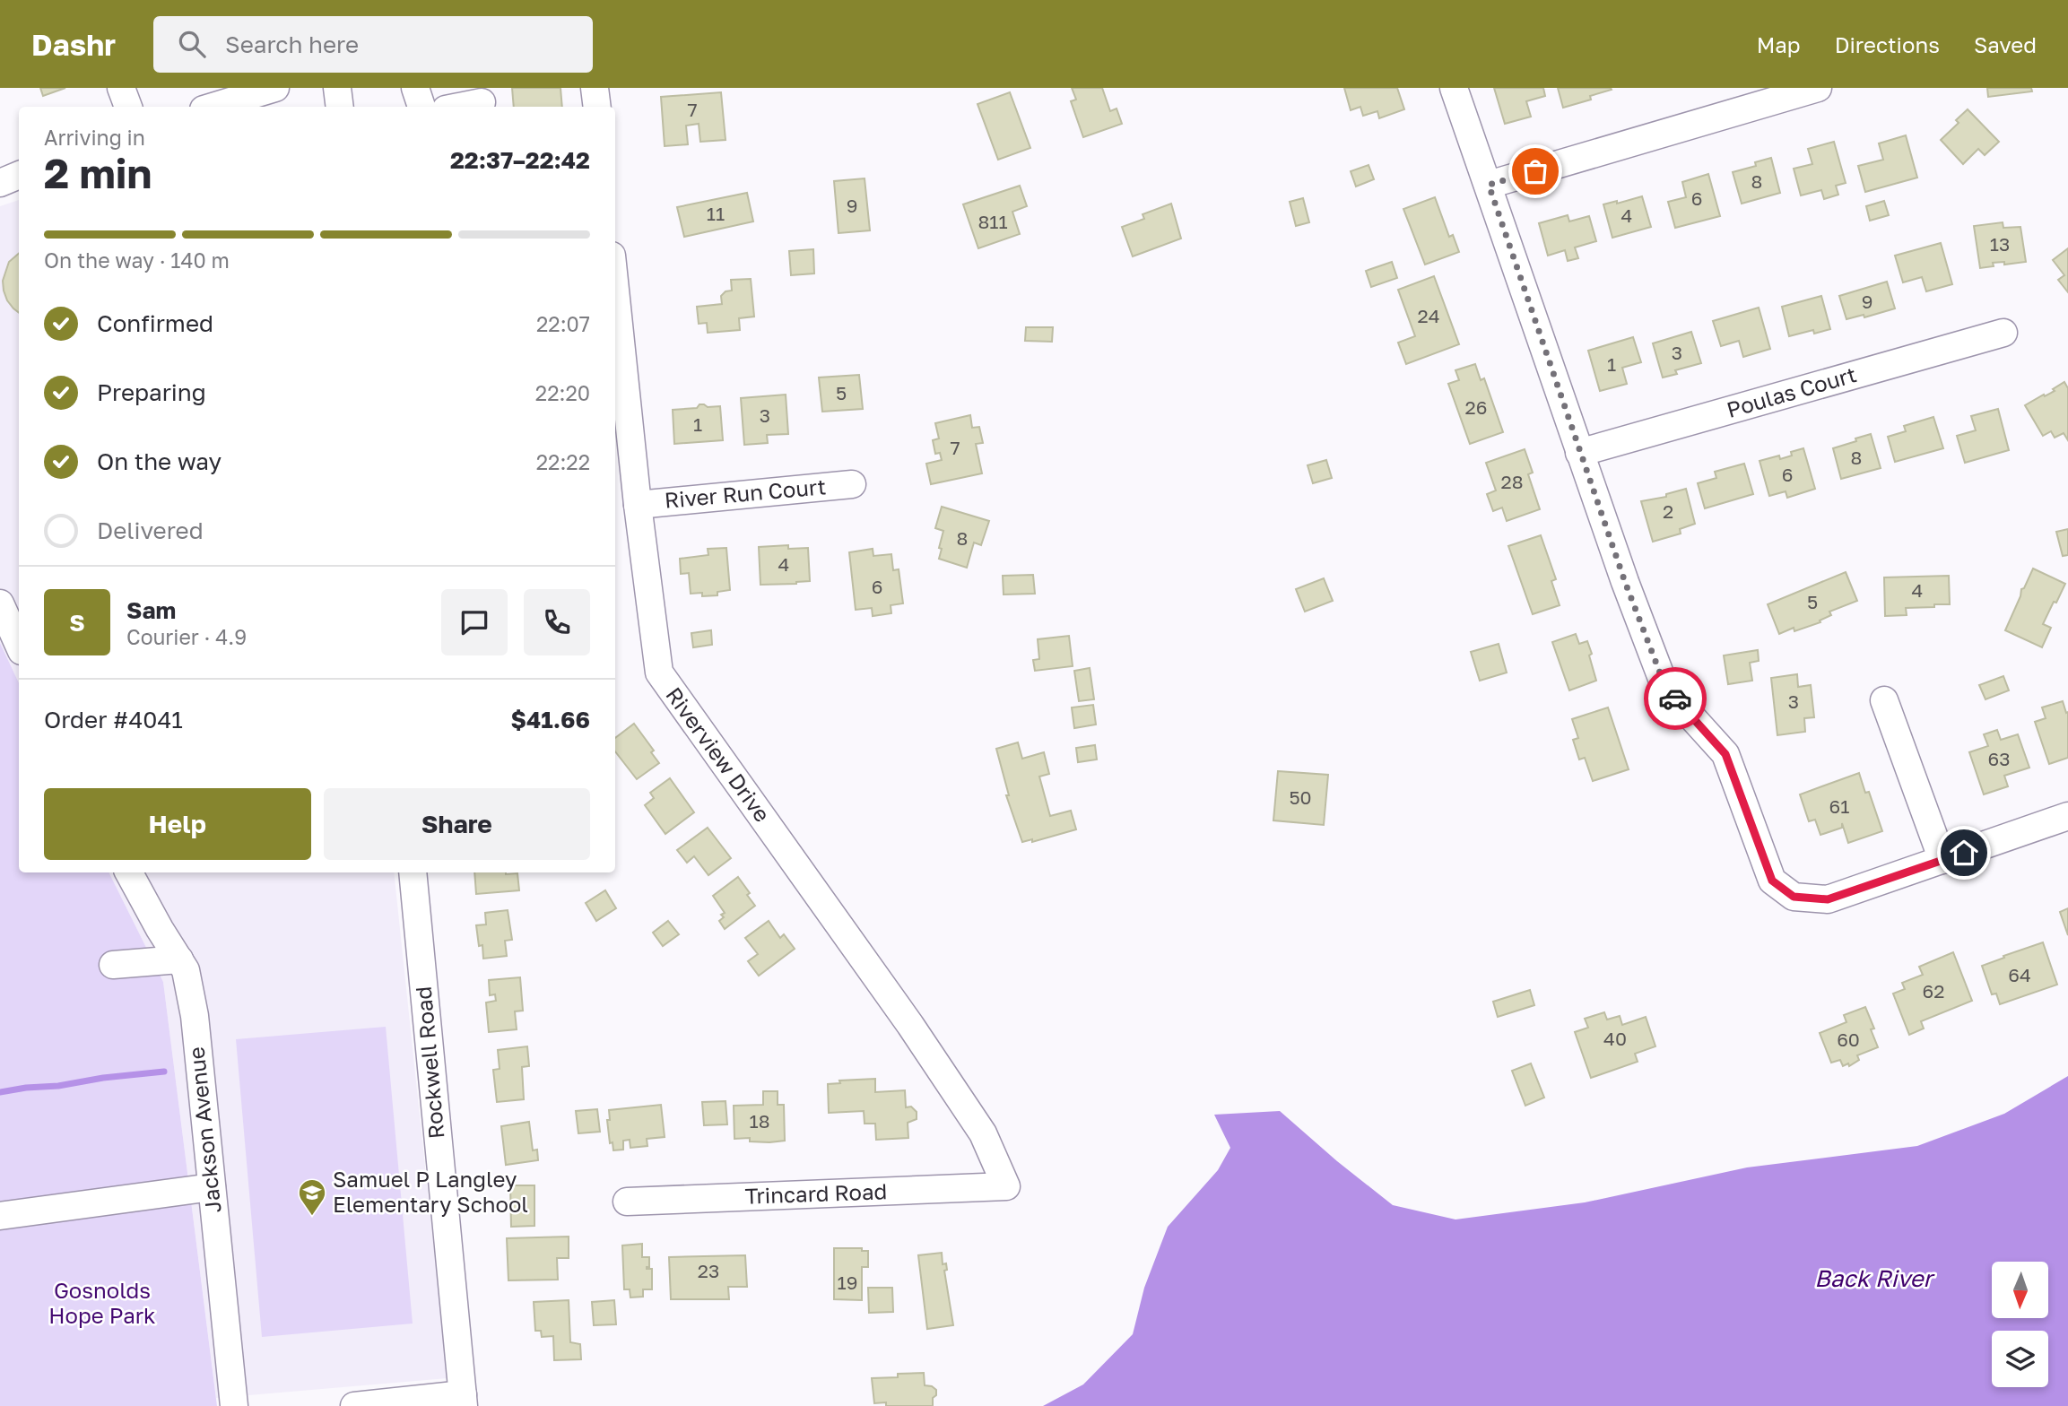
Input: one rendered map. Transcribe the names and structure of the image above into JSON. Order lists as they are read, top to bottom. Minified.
{"streets":{"street":["Poulas Court","River Run Court","Riverview Drive","Rockwell Road","Jackson Avenue","Trincard Road"]},"crossings":[["River Run Court","Riverview Drive"],["Riverview Drive","Trincard Road"]],"water":["Back River"],"parks":["Gosnolds Hope Park"],"places":{"school or university":["Samuel P Langley Elementary School"]},"house_numbers":["7","8","6","9","11","4","811","13","9","24","3","1","5","26","3","1","7","8","6","28","2","8","4","6","4","5","3","63","50","61","64","62","40","60","18","23","19"],"north":"bottom","page":{"header":"Dashr","search":"Search here","nav":["Map","Directions","Saved"],"heading":["2 min","Arriving in","22:37–22:42"],"panel":["Sam","Courier · 4.9","Order #4041","$41.66"],"bar":"On the way · 140 m","list":[["Confirmed","22:07"],["Preparing","22:20"],["On the way","22:22"],"Delivered"],"round":"S","buttons":["Help","Share"]}}
